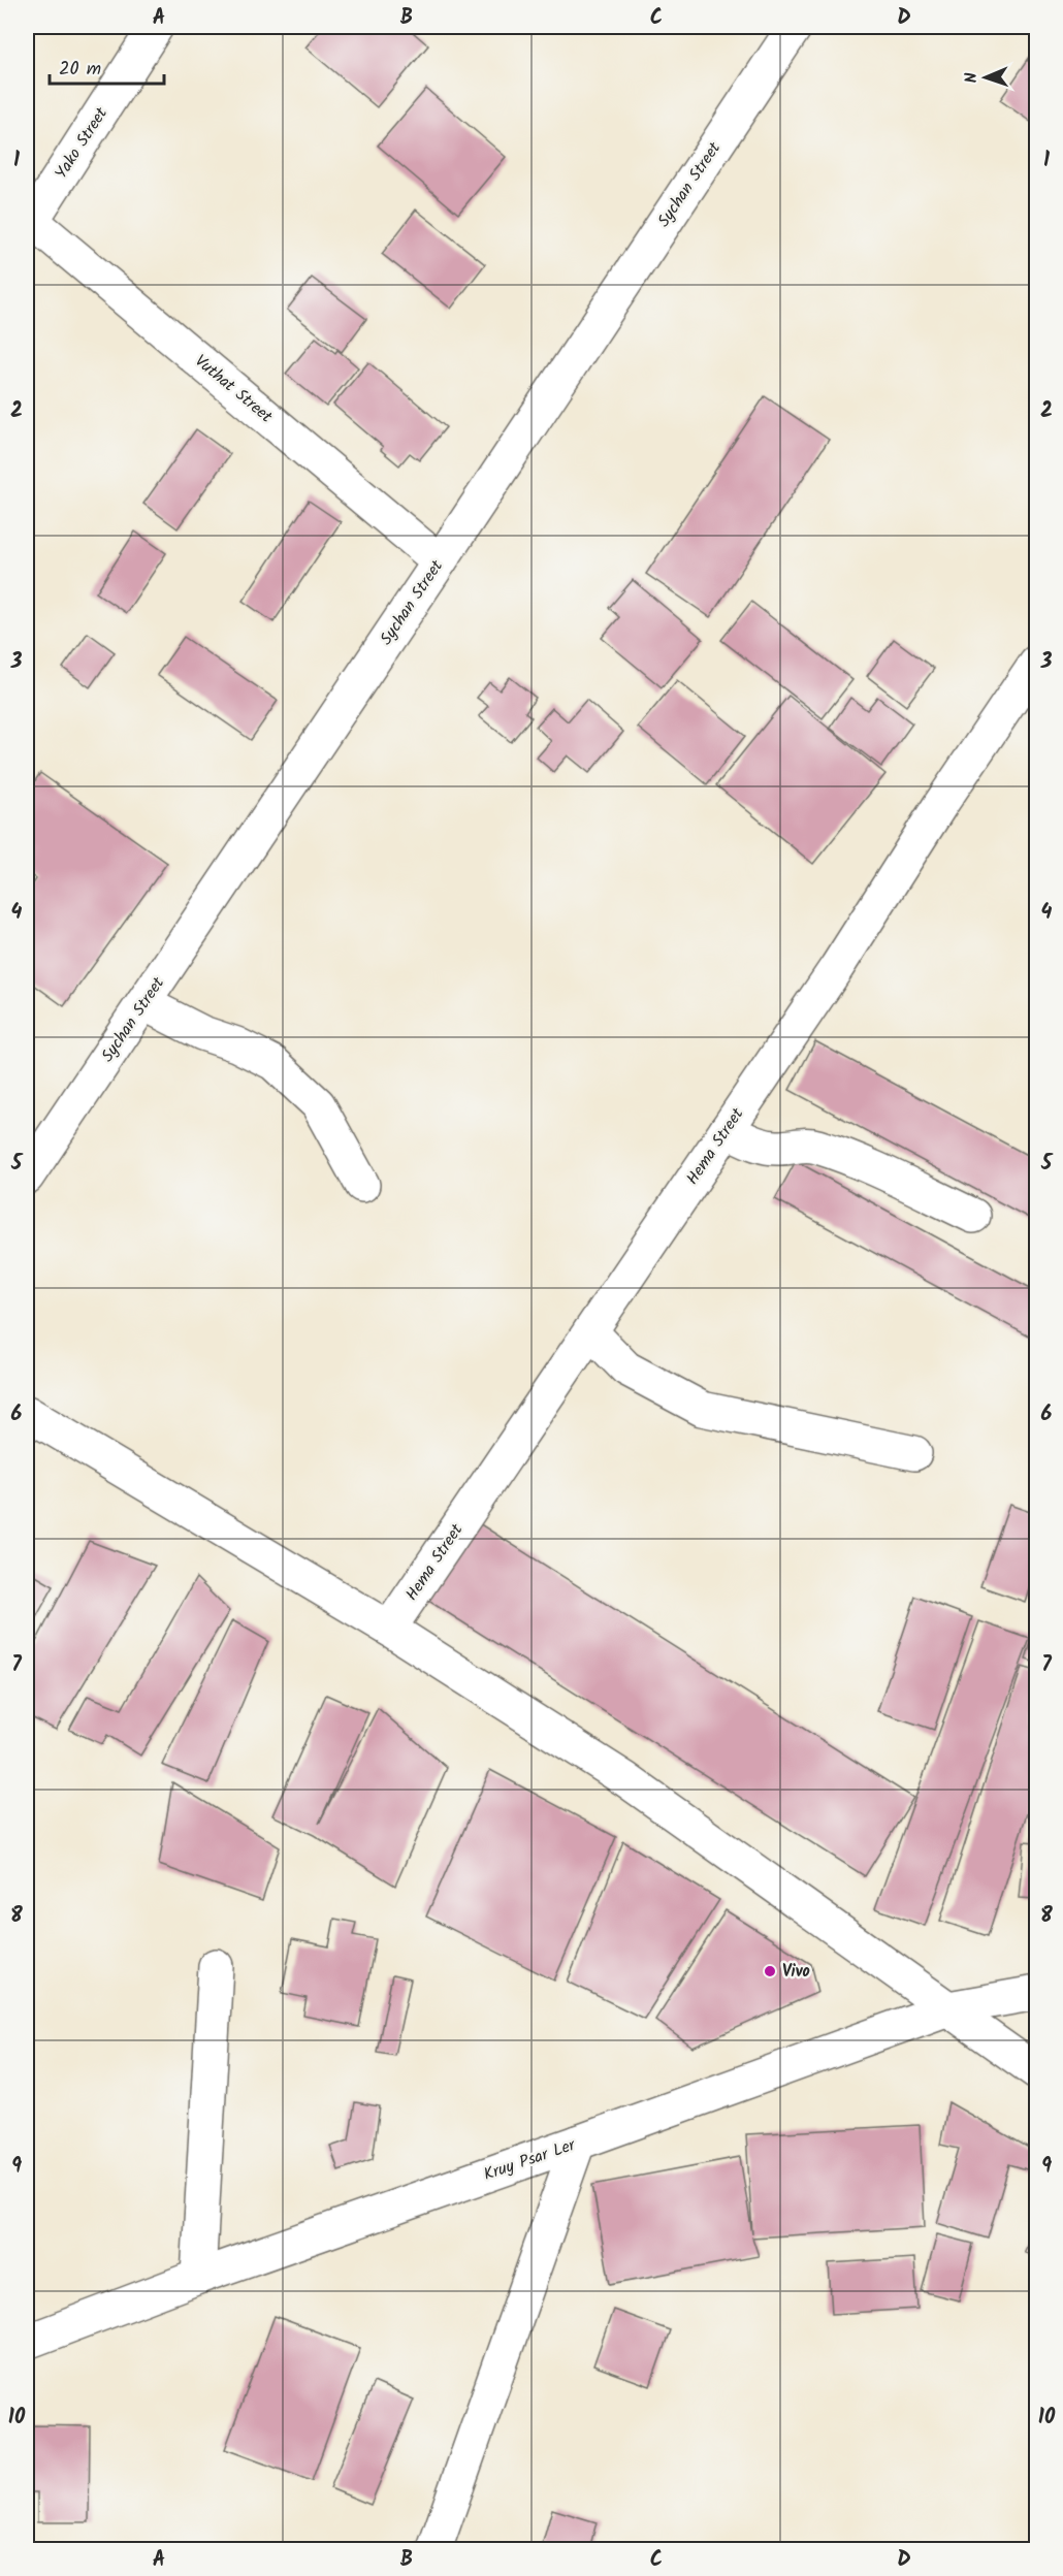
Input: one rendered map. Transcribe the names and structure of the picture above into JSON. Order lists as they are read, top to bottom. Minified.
{"streets":{"main road":["Yako Street","Sychan Street","Vuthat Street","Hema Street","Kruy Psar Ler"]},"crossings":[["Yako Street","Vuthat Street"],["Sychan Street","Vuthat Street"]],"places":["Vivo"],"scale_bar":"20 m","north":"left","grid":{"columns":["A","B","C","D"],"rows":["1","2","3","4","5","6","7","8","9","10"]}}
